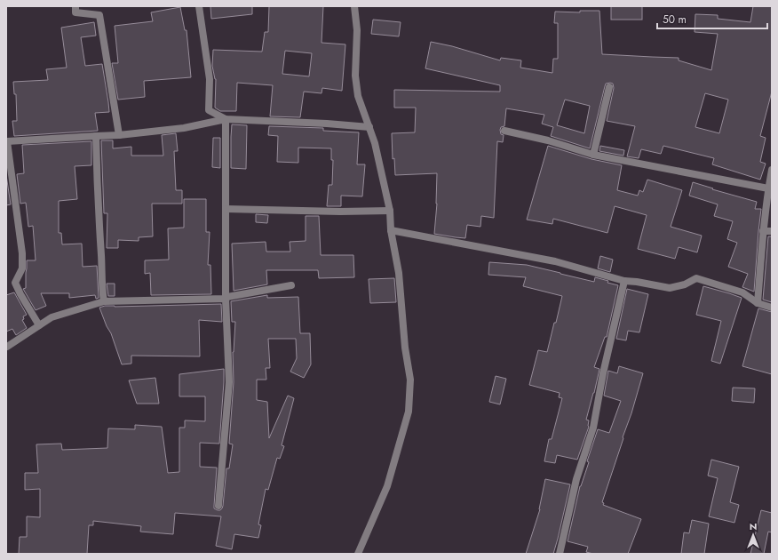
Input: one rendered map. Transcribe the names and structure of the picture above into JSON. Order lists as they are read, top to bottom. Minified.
{"scale_bar":"50 m","north":"top"}
